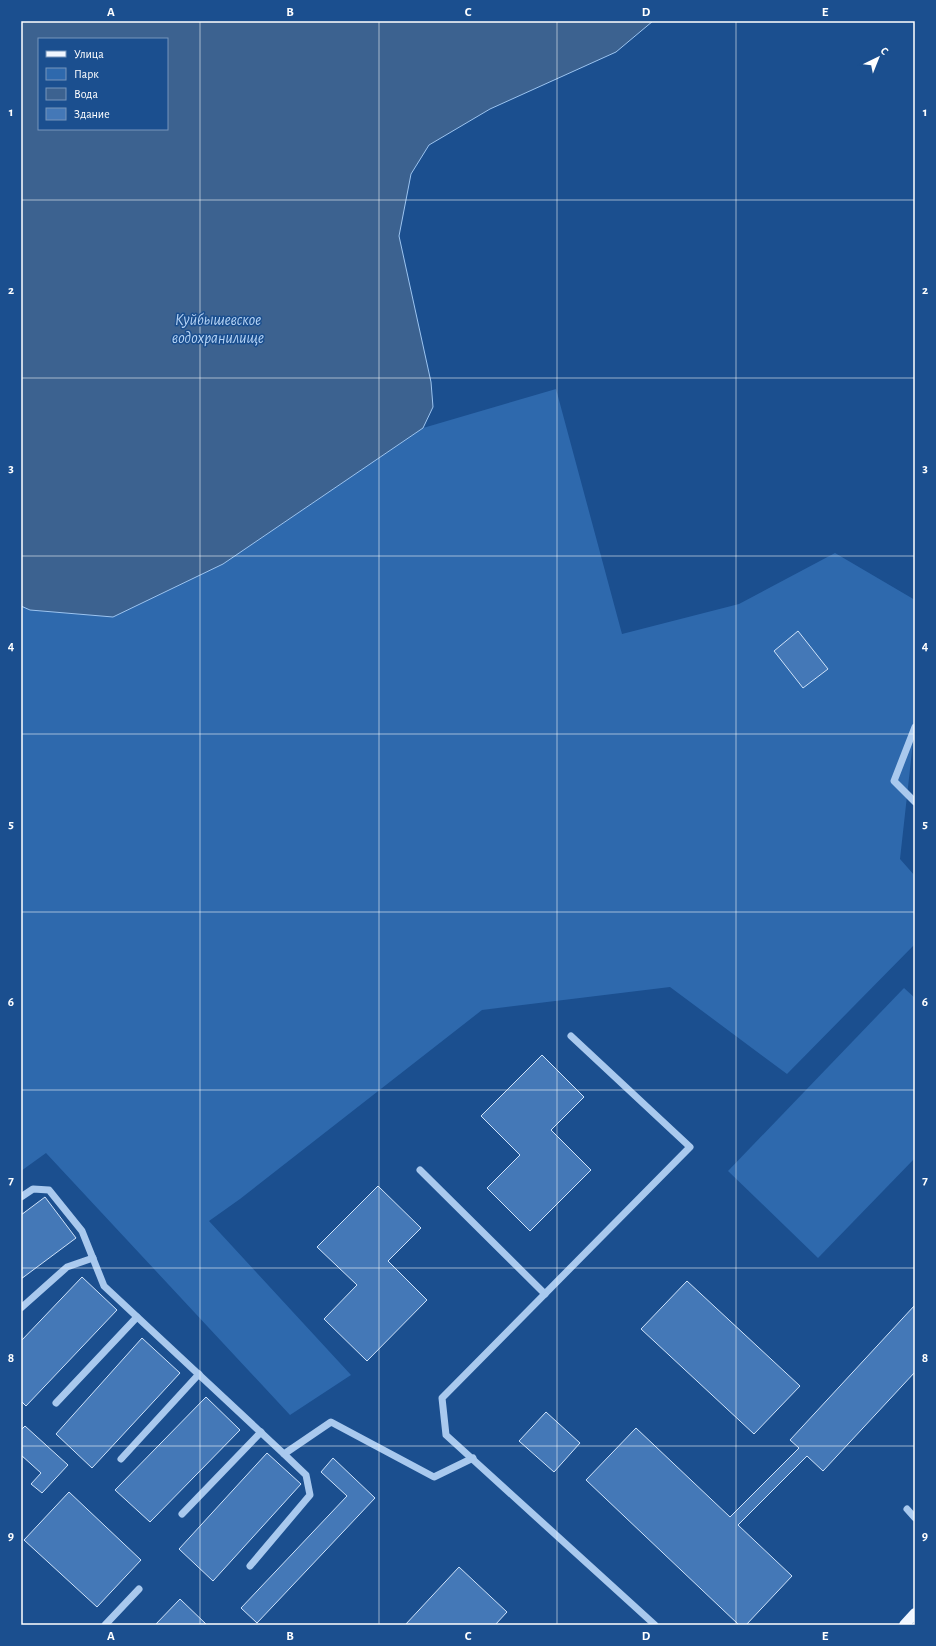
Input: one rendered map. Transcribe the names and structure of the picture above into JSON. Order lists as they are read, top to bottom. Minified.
{"water":["Куйбышевское водохранилище"],"legend":["Улица","Парк","Вода","Здание"],"north":"top right","grid":{"columns":["A","B","C","D","E"],"rows":["1","2","3","4","5","6","7","8","9"]}}
